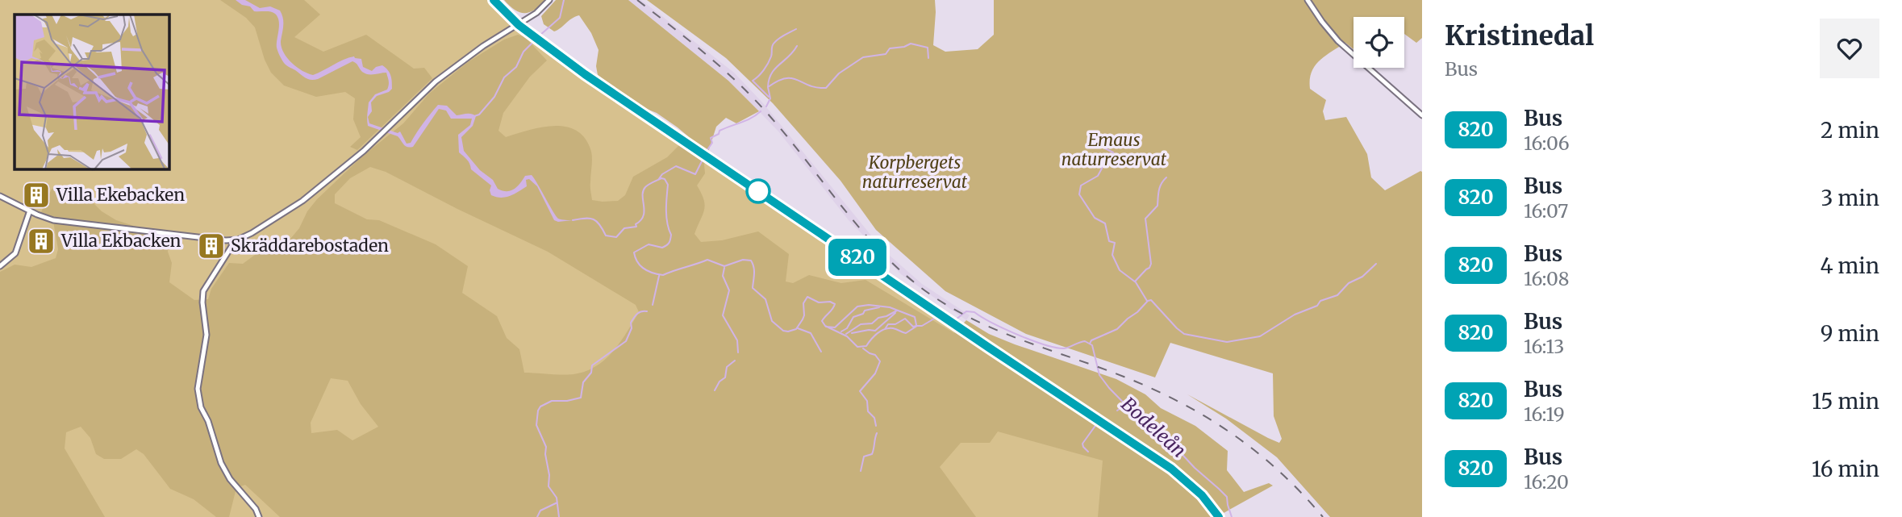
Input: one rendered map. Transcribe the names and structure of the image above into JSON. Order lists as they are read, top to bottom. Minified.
{"water":["Bodeleån"],"parks":["Emaus naturreservat","Korpbergets naturreservat"],"places":{"building":["Villa Ekebacken","Villa Ekbacken","Skräddarebostaden"]},"lines":["bus line 820"],"page":{"on_map":"820","heading":["Kristinedal","Bus"],"list":[{"mark":"820","name":"Bus","note":"16:06","value":"2 min"},{"mark":"820","name":"Bus","note":"16:07","value":"3 min"},{"mark":"820","name":"Bus","note":"16:08","value":"4 min"},{"mark":"820","name":"Bus","note":"16:13","value":"9 min"},{"mark":"820","name":"Bus","note":"16:19","value":"15 min"},{"mark":"820","name":"Bus","note":"16:20","value":"16 min"}]}}
